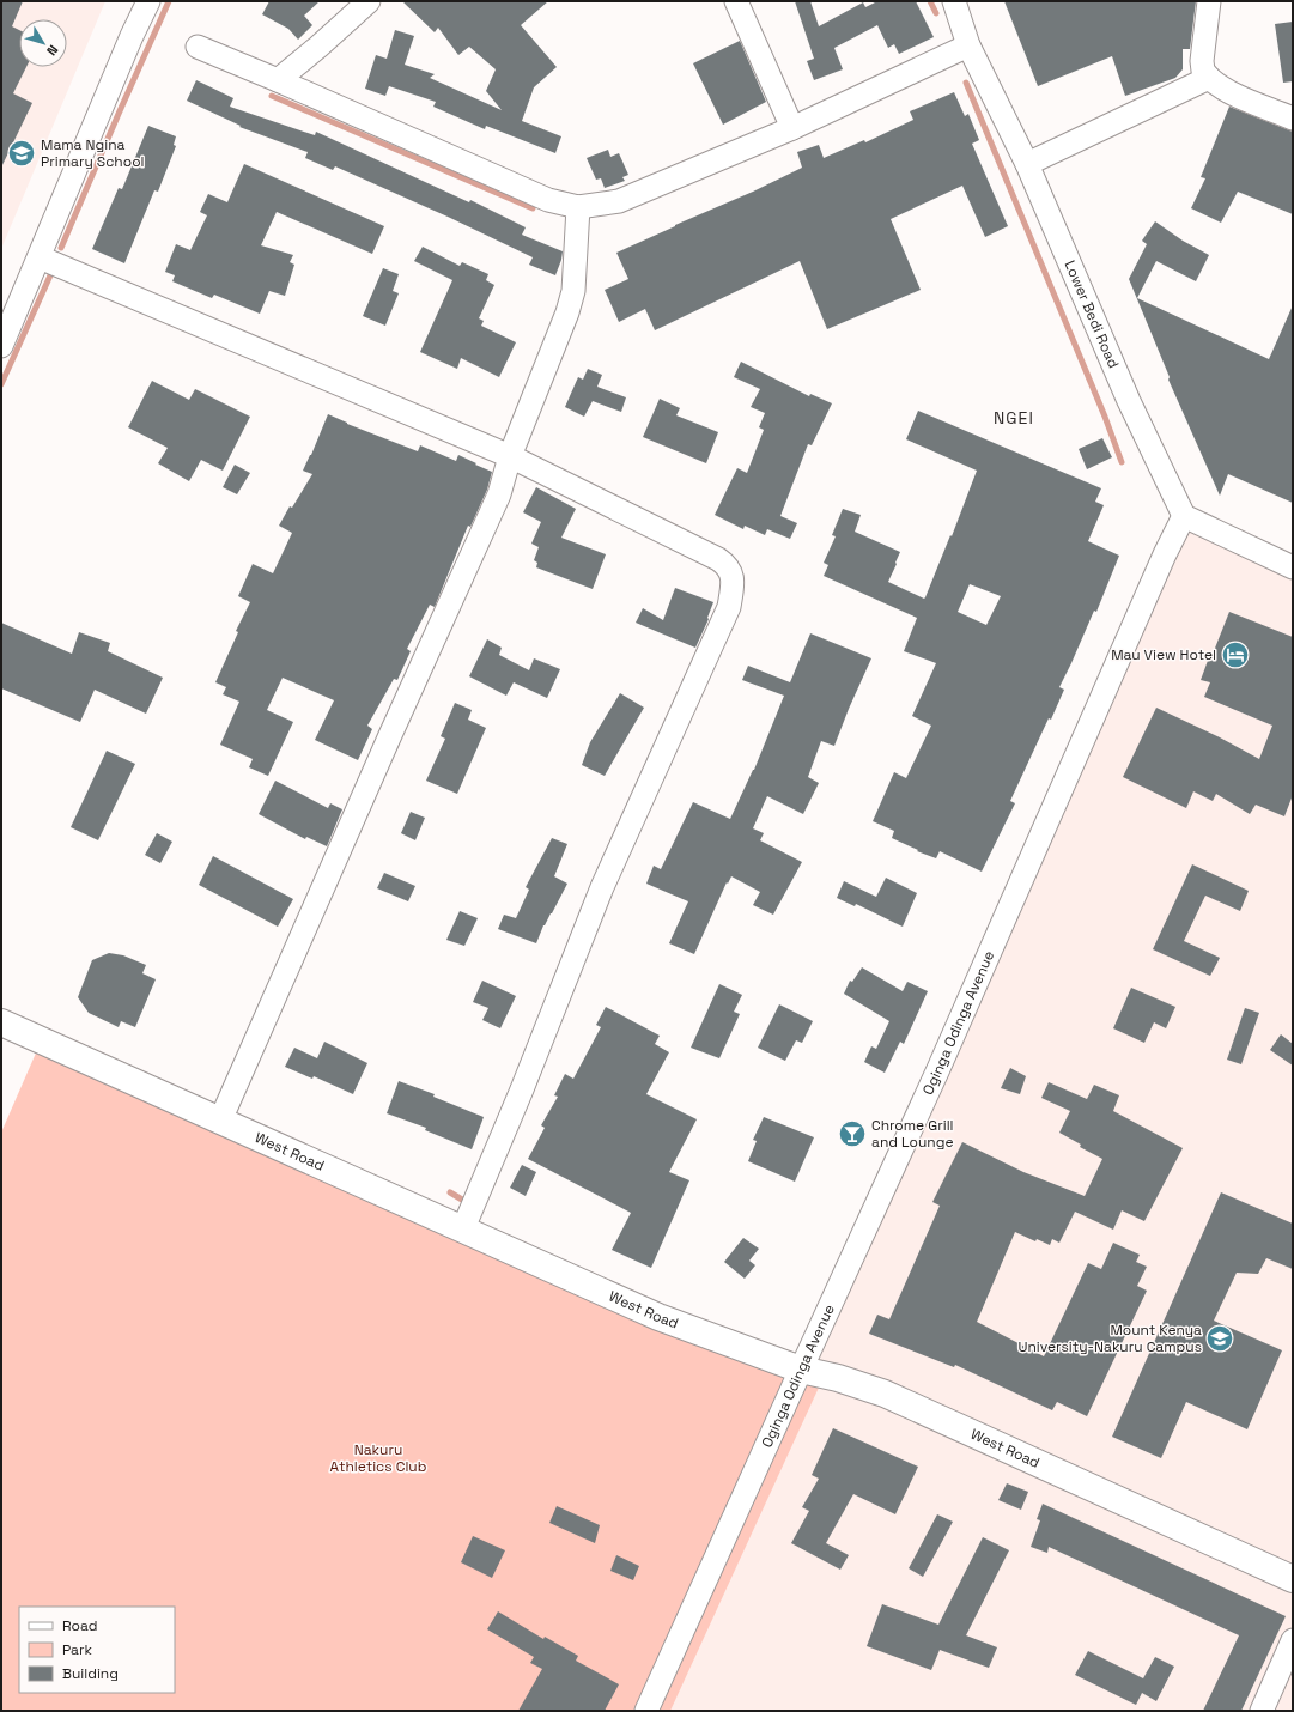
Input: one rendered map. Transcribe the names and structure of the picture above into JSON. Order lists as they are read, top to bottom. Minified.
{"streets":{"street":["Lower Bedi Road","Oginga Odinga Avenue","West Road"]},"crossings":[["Lower Bedi Road","Oginga Odinga Avenue"],["Oginga Odinga Avenue","West Road"]],"districts":["NGEI"],"parks":["Nakuru Athletics Club"],"places":{"school or university":["Mama Ngina Primary School","Mount Kenya University-Nakuru Campus"],"hotel":["Mau View Hotel"],"bar":["Chrome Grill and Lounge"]},"legend":["Road","Park","Building"],"north":"bottom right"}
